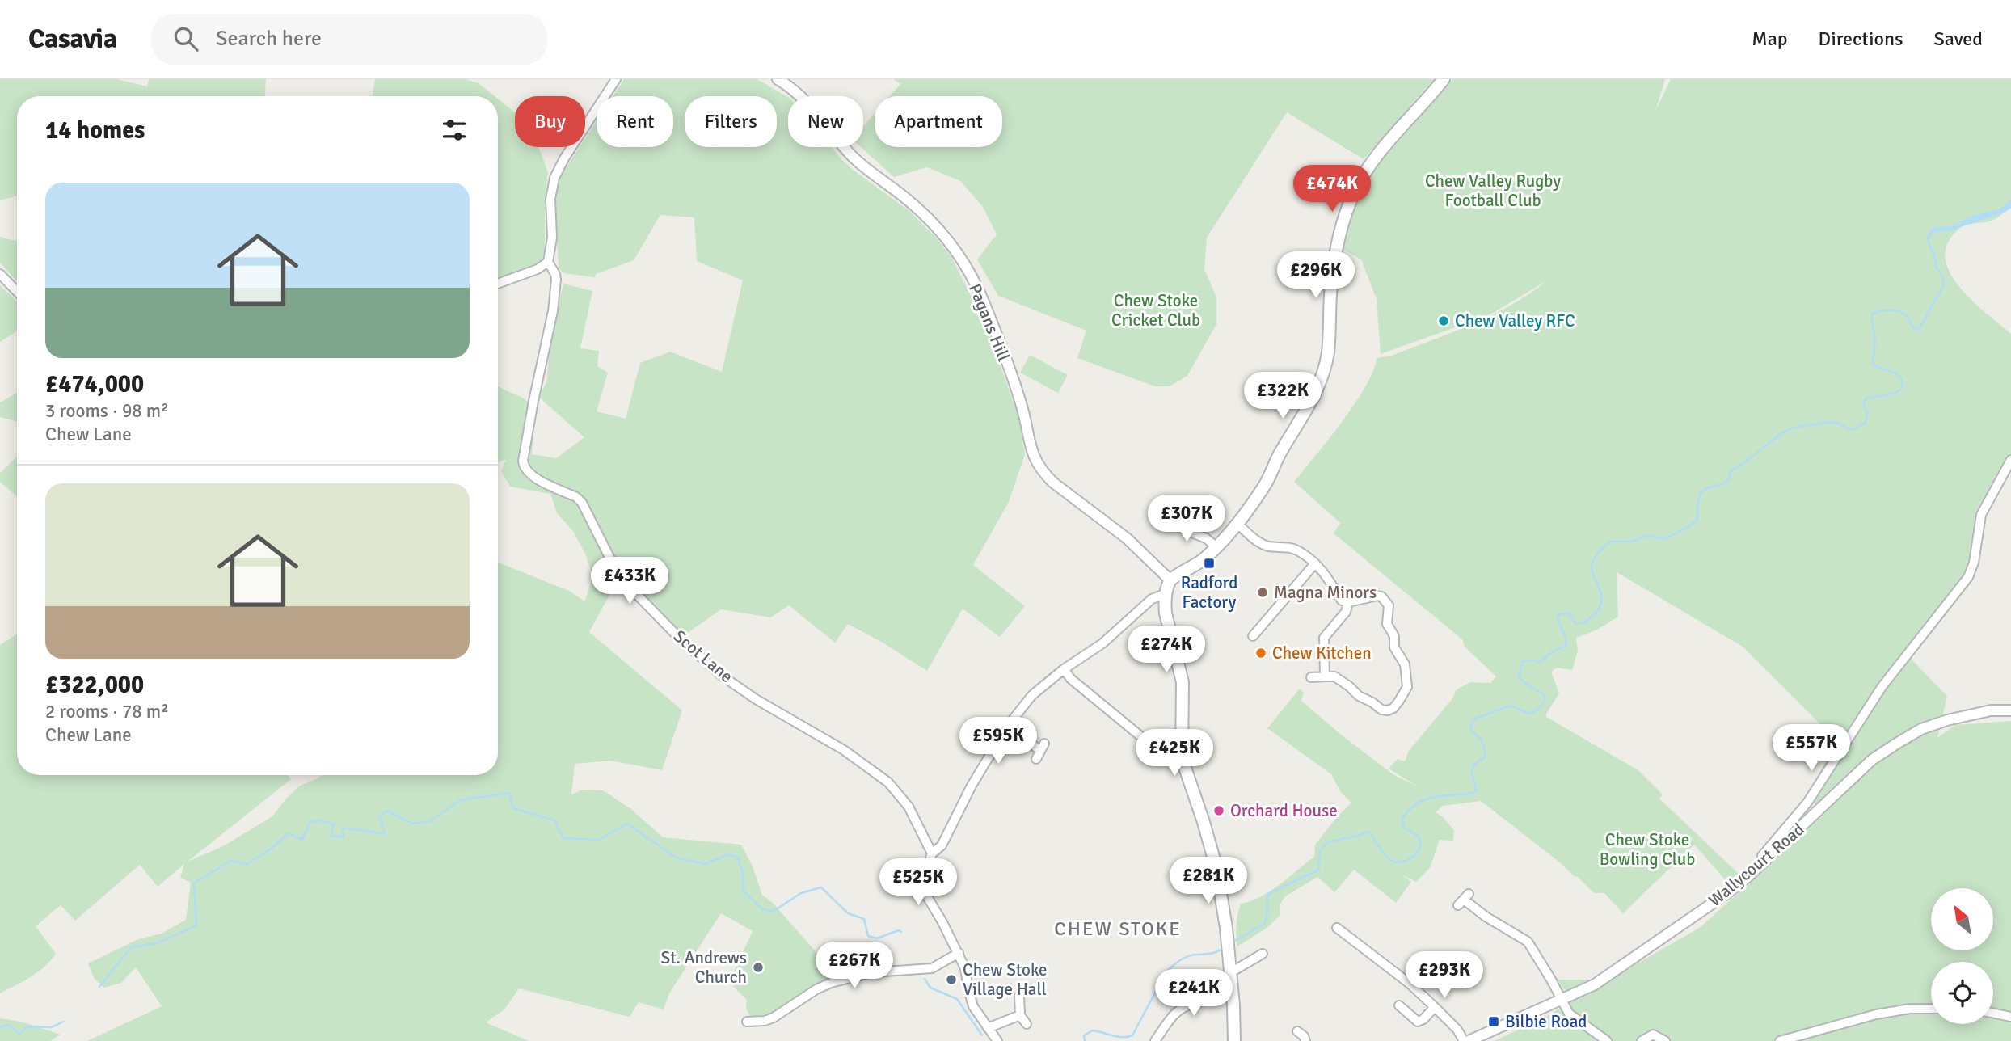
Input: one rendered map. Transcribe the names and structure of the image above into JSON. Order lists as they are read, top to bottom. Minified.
{"streets":{"street":["Pagans Hill","Scot Lane","Wallycourt Road"]},"districts":["CHEW STOKE"],"parks":["Chew Valley Rugby Football Club","Chew Stoke Cricket Club","Chew Stoke Bowling Club"],"places":{"other":["Chew Valley RFC","Magna Minors","Chew Kitchen","Orchard House","St. Andrews Church","Chew Stoke Village Hall"],"transit":["Radford Factory","Bilbie Road"]},"north":"top left","page":{"header":"Casavia","search":"Search here","nav":["Map","Directions","Saved"],"chip":["Buy","Rent","Filters","New","Apartment"],"heading":"14 homes","list":[{"name":"£474,000","note":"3 rooms · 98 m² · Chew Lane"},{"name":"£322,000","note":"2 rooms · 78 m² · Chew Lane"}],"price":["£474K","£296K","£322K","£307K","£433K","£274K","£595K","£557K","£425K","£281K","£525K","£267K","£293K","£241K"]}}
